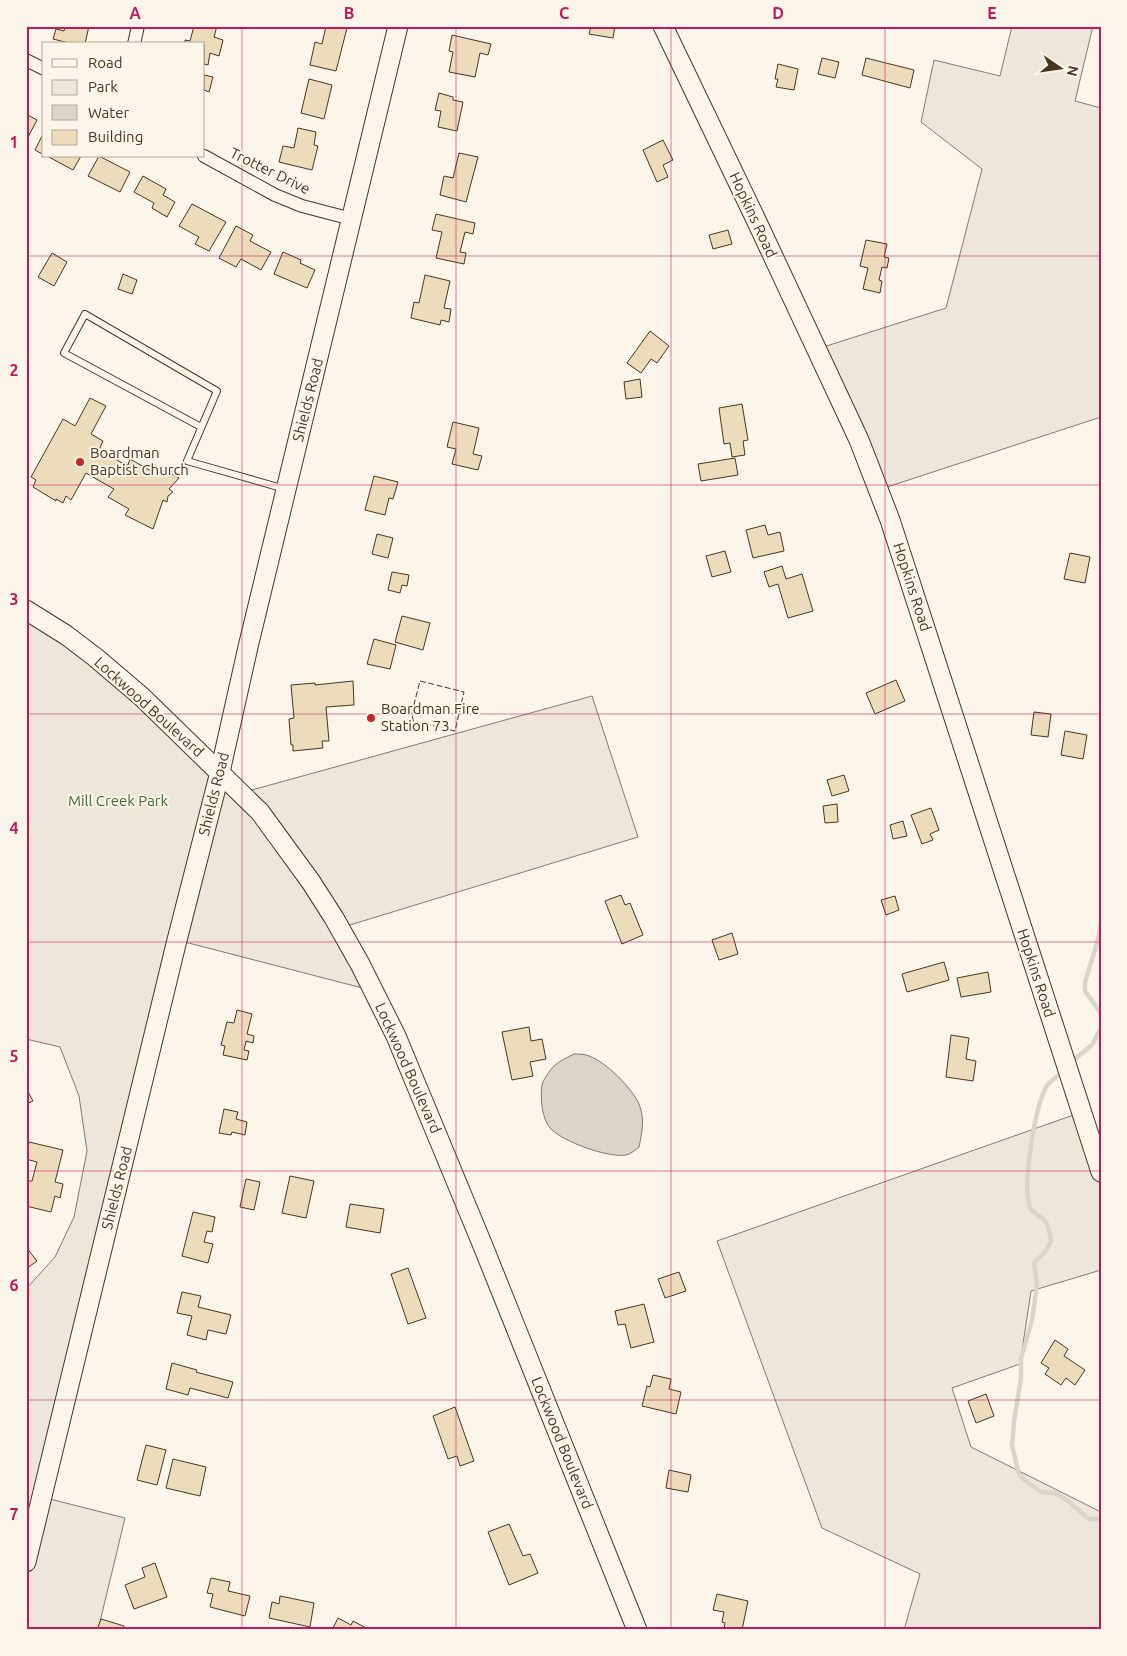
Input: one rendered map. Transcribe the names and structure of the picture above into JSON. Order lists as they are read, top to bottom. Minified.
{"streets":{"main road":["Hopkins Road","Shields Road","Lockwood Boulevard"],"street":["Trotter Drive"]},"crossings":[["Trotter Drive","Shields Road"],["Shields Road","Lockwood Boulevard"]],"parks":["Mill Creek Park"],"places":["Boardman Baptist Church","Boardman Fire Station 73"],"legend":["Road","Park","Water","Building"],"north":"right","grid":{"columns":["A","B","C","D","E"],"rows":["1","2","3","4","5","6","7"]}}
